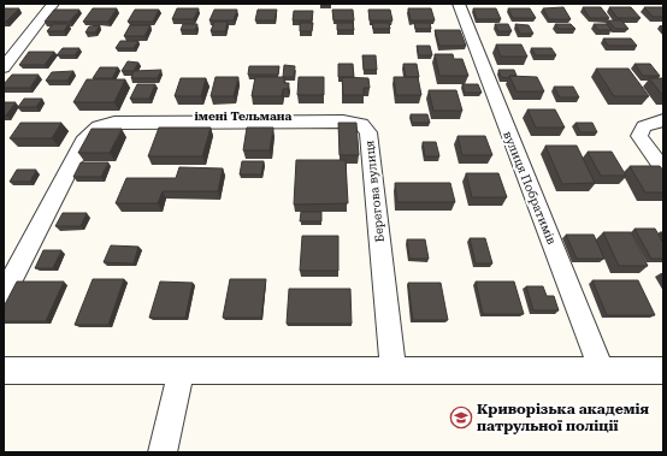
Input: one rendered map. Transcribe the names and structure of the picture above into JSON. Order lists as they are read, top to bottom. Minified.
{"streets":{"street":["вулиця Побратимів","Берегова вулиця"]},"districts":["імені Тельмана"],"places":{"school or university":["Криворізька академія патрульної поліції"]}}
